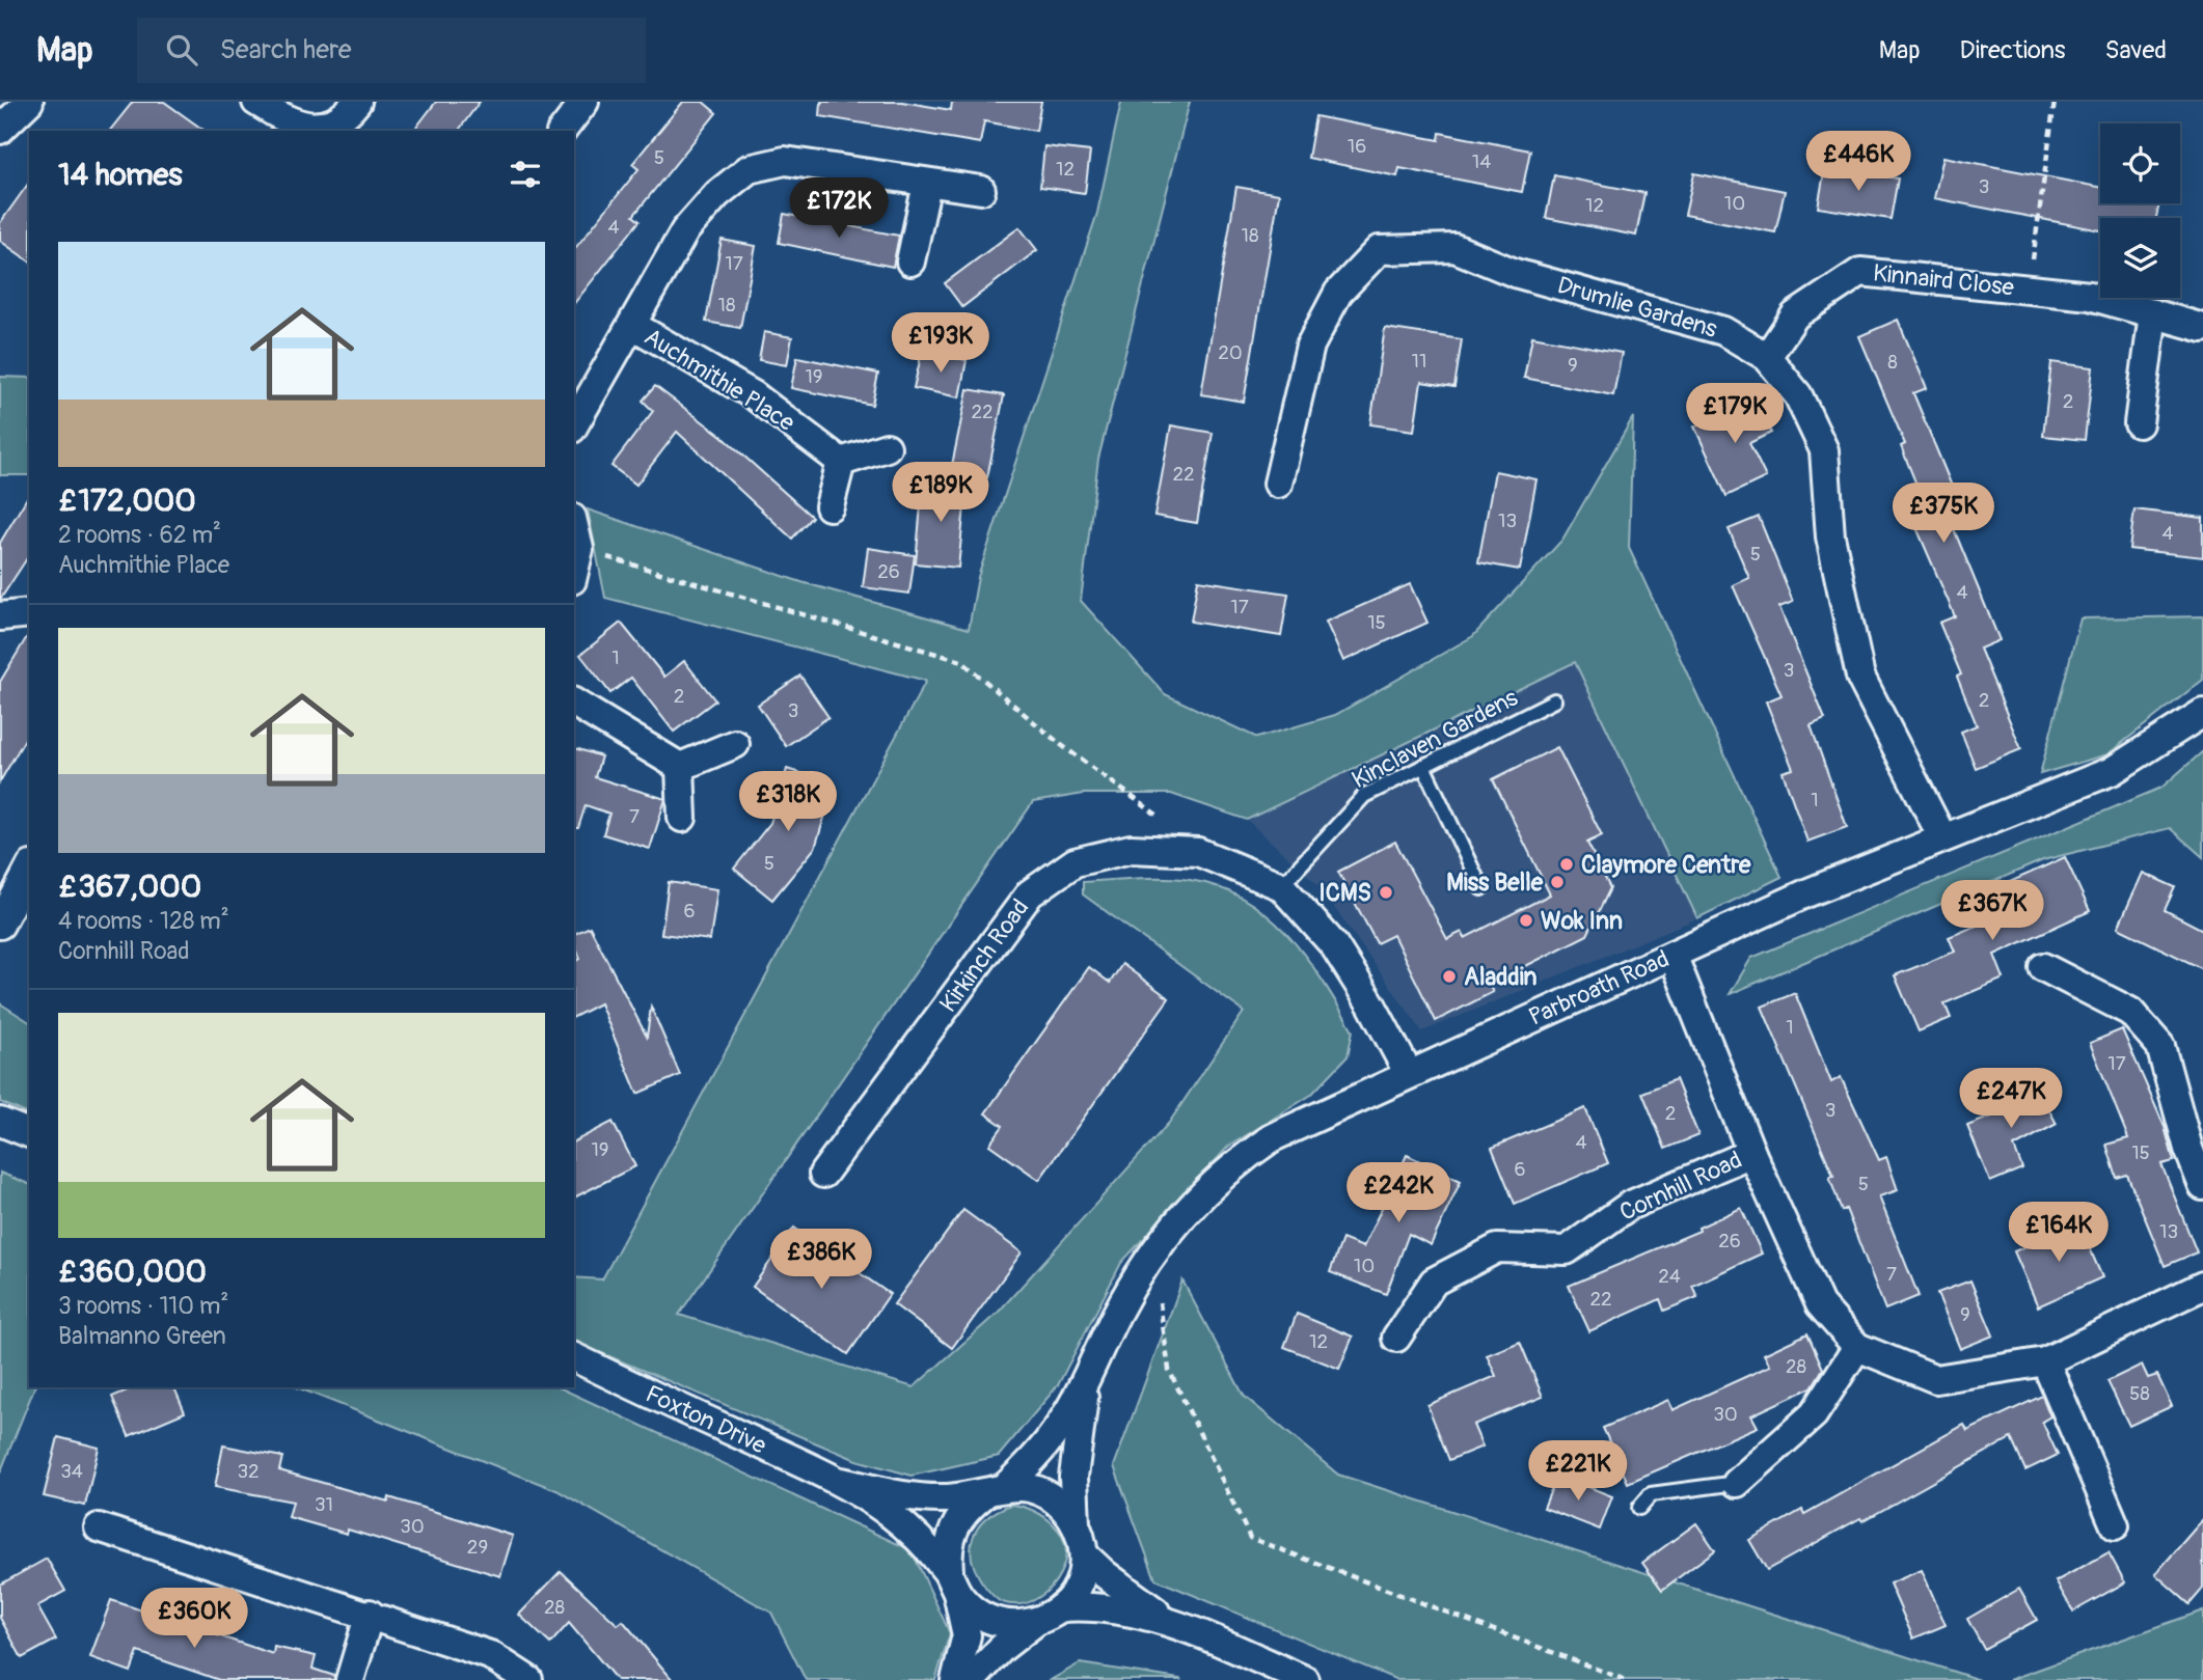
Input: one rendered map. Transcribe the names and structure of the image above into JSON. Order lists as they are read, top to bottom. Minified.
{"streets":{"street":["Kinnaird Close","Drumlie Gardens","Auchmithie Place","Kirkinch Road","Parbroath Road","Cornhill Road","Foxton Drive"],"lane":["Kinclaven Gardens"]},"crossings":[["Kinnaird Close","Drumlie Gardens"],["Drumlie Gardens","Parbroath Road"],["Kinclaven Gardens","Kirkinch Road"],["Kirkinch Road","Parbroath Road"],["Parbroath Road","Cornhill Road"],["Parbroath Road","Foxton Drive"]],"places":["Claymore Centre","Miss Belle","ICMS","Wok Inn","Aladdin"],"house_numbers":["16","5","14","12","3","10","12","4","18","17","18","20","11","8","9","19","2","22","22","13","4","5","26","4","17","15","1","3","2","2","3","1","7","5","6","1","17","3","2","4","19","15","6","5","13","26","10","7","24","22","9","12","28","58","30","34","32","31","30","29","28"],"page":{"header":"Map","search":"Search here","nav":["Map","Directions","Saved"],"price":["£446K","£172K","£193K","£179K","£189K","£375K","£318K","£367K","£247K","£242K","£164K","£386K","£221K","£360K"],"heading":"14 homes","list":[{"name":"£172,000","note":"2 rooms · 62 m² · Auchmithie Place"},{"name":"£367,000","note":"4 rooms · 128 m² · Cornhill Road"},{"name":"£360,000","note":"3 rooms · 110 m² · Balmanno Green"}]}}
